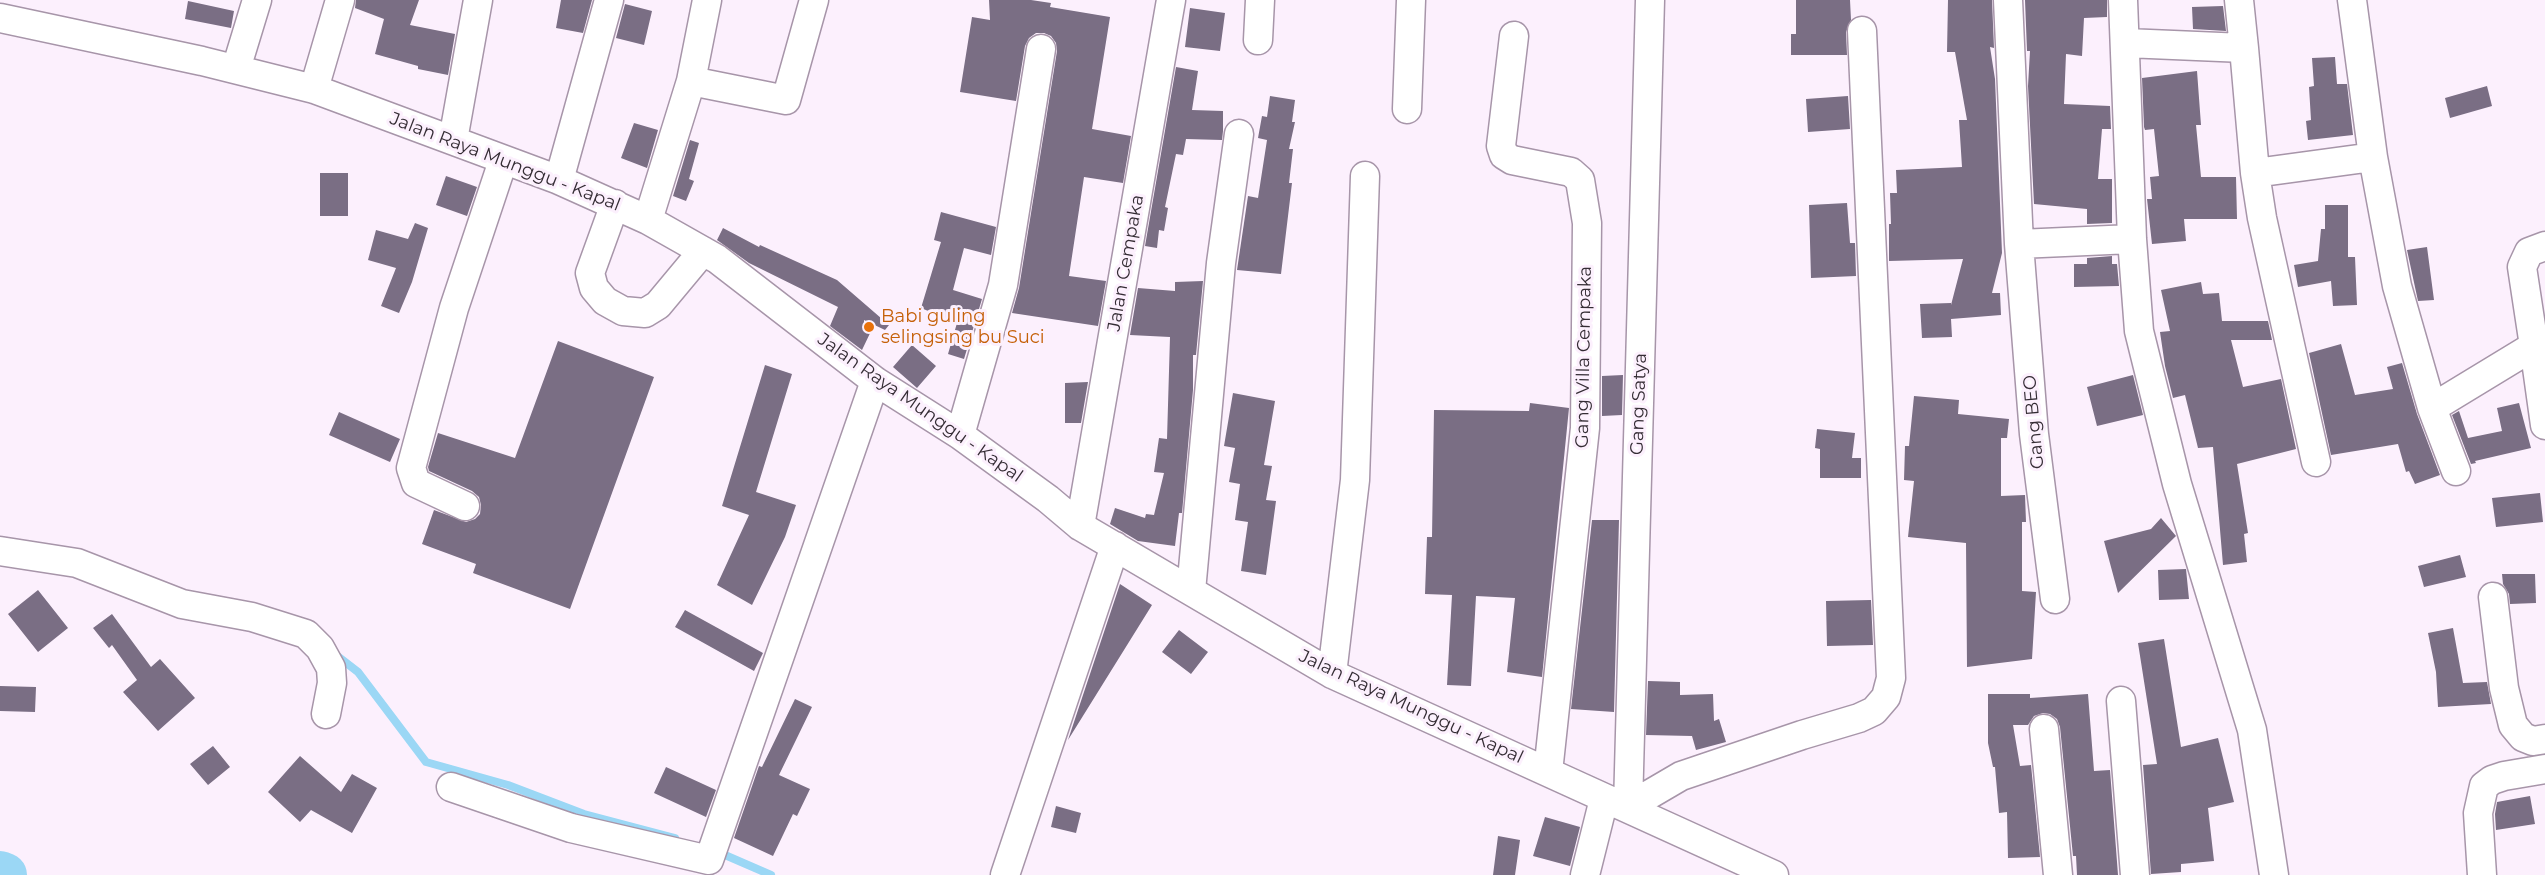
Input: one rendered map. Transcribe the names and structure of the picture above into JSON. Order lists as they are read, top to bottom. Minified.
{"streets":{"street":["Jalan Raya Munggu - Kapal","Jalan Cempaka","Gang Villa Cempaka","Gang Satya","Gang BEO"]},"crossings":[["Jalan Raya Munggu - Kapal","Jalan Cempaka"],["Jalan Raya Munggu - Kapal","Gang Villa Cempaka"],["Jalan Raya Munggu - Kapal","Gang Satya"]],"places":["Babi guling selingsing bu Suci"]}
